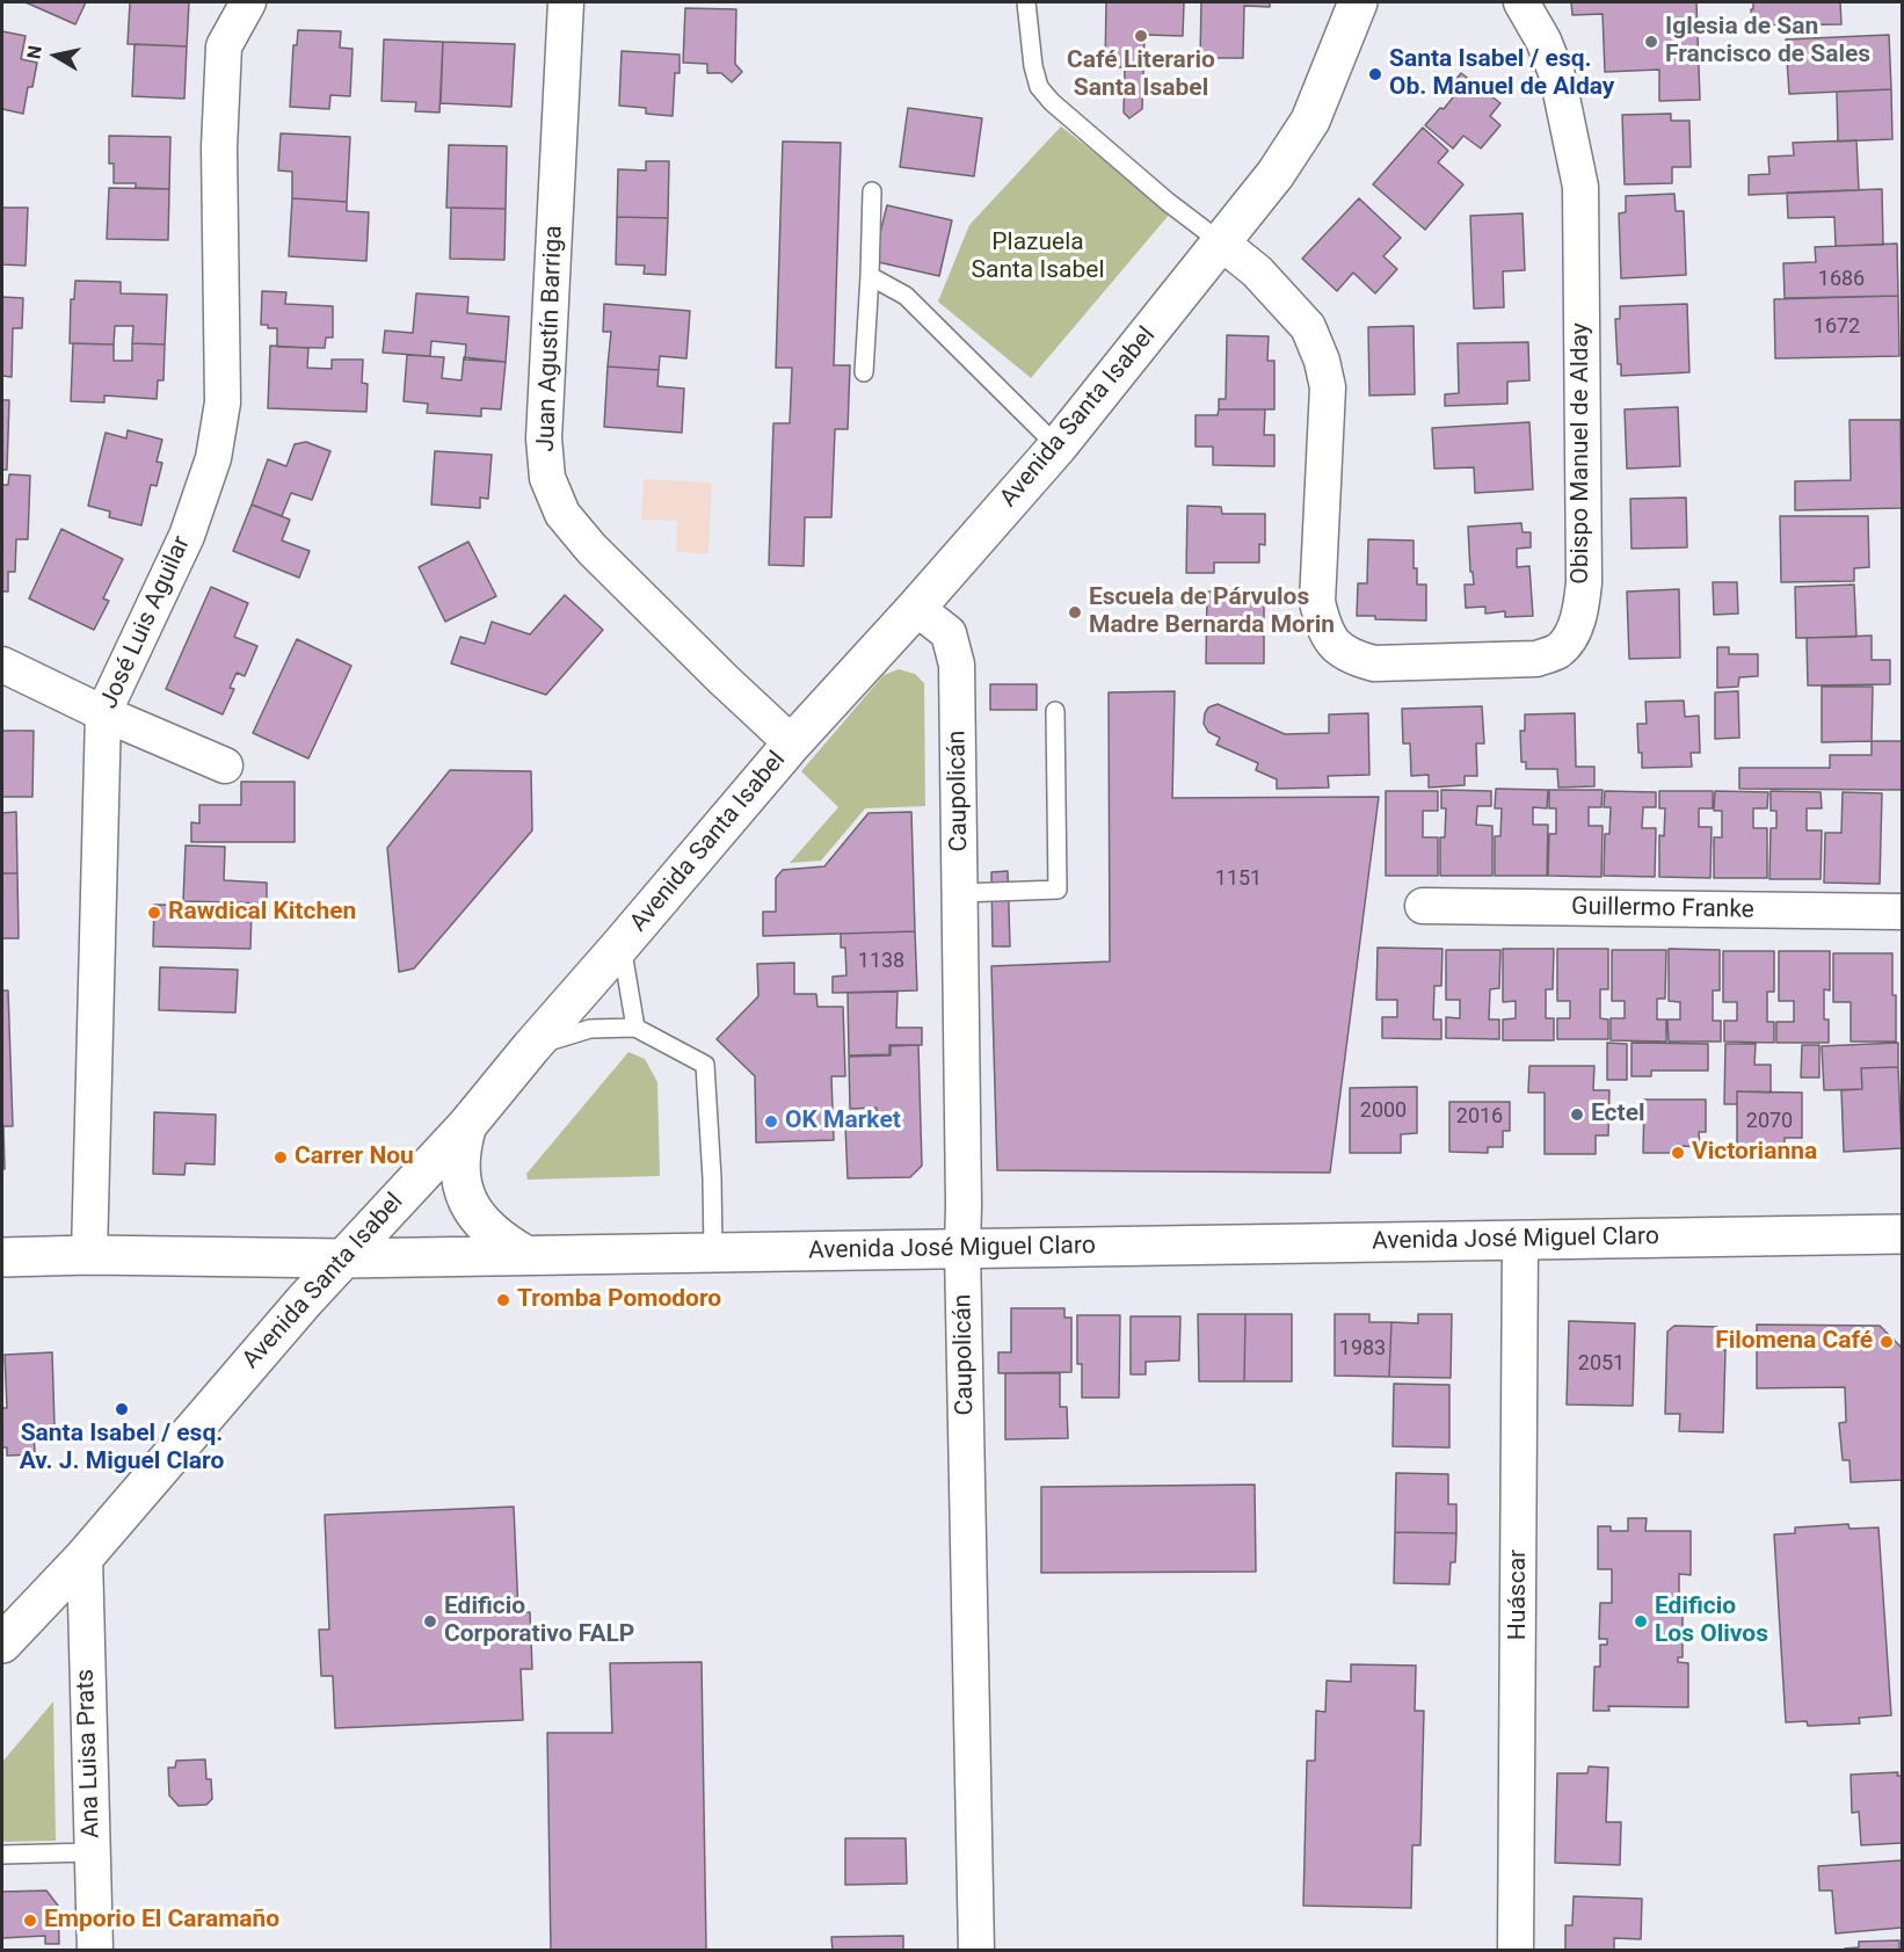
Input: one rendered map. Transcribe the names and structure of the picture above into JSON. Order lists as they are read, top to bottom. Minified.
{"streets":{"main road":["Avenida Santa Isabel","Avenida José Miguel Claro"],"street":["Juan Agustín Barriga","Obispo Manuel de Alday","José Luis Aguilar","Caupolicán","Guillermo Franke","Huáscar","Ana Luisa Prats"]},"crossings":[["Juan Agustín Barriga","Avenida Santa Isabel"],["Avenida Santa Isabel","Obispo Manuel de Alday"],["Avenida Santa Isabel","Caupolicán"],["Avenida Santa Isabel","Avenida José Miguel Claro"],["Avenida Santa Isabel","Ana Luisa Prats"],["José Luis Aguilar","Avenida José Miguel Claro"],["Caupolicán","Avenida José Miguel Claro"],["Avenida José Miguel Claro","Huáscar"]],"parks":["Plazuela Santa Isabel"],"places":["Café Literario Santa Isabel","Iglesia de San Francisco de Sales","Santa Isabel / esq. Ob. Manuel de Alday","Escuela de Párvulos Madre Bernarda Morin","Rawdical Kitchen","Ectel","OK Market","Victorianna","Carrer Nou","Tromba Pomodoro","Filomena Café","Santa Isabel / esq. Av. J. Miguel Claro","Edificio Corporativo FALP","Edificio Los Olivos","Emporio El Caramaño"],"house_numbers":["1686","1672","1151","1138","2000","2016","2070","1983","2051"],"north":"left"}
